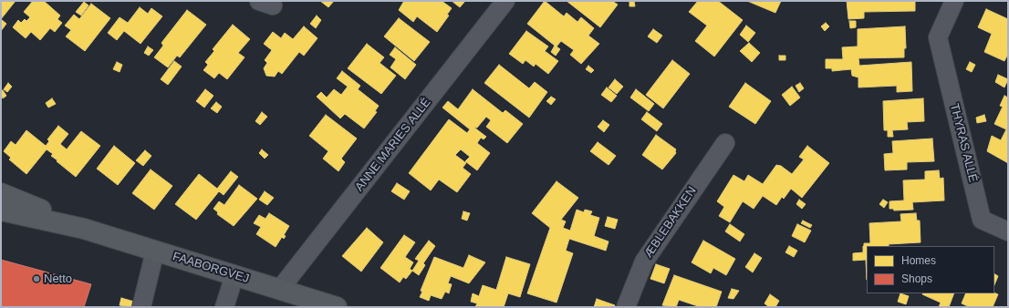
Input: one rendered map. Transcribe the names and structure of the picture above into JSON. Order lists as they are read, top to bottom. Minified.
{"streets":{"main road":["FAABORGVEJ"],"street":["THYRAS ALLÉ","ANNE MARIES ALLÉ","ÆBLEBAKKEN"]},"crossings":[["ANNE MARIES ALLÉ","FAABORGVEJ"]],"places":["Netto"],"legend":["Homes","Shops"]}
